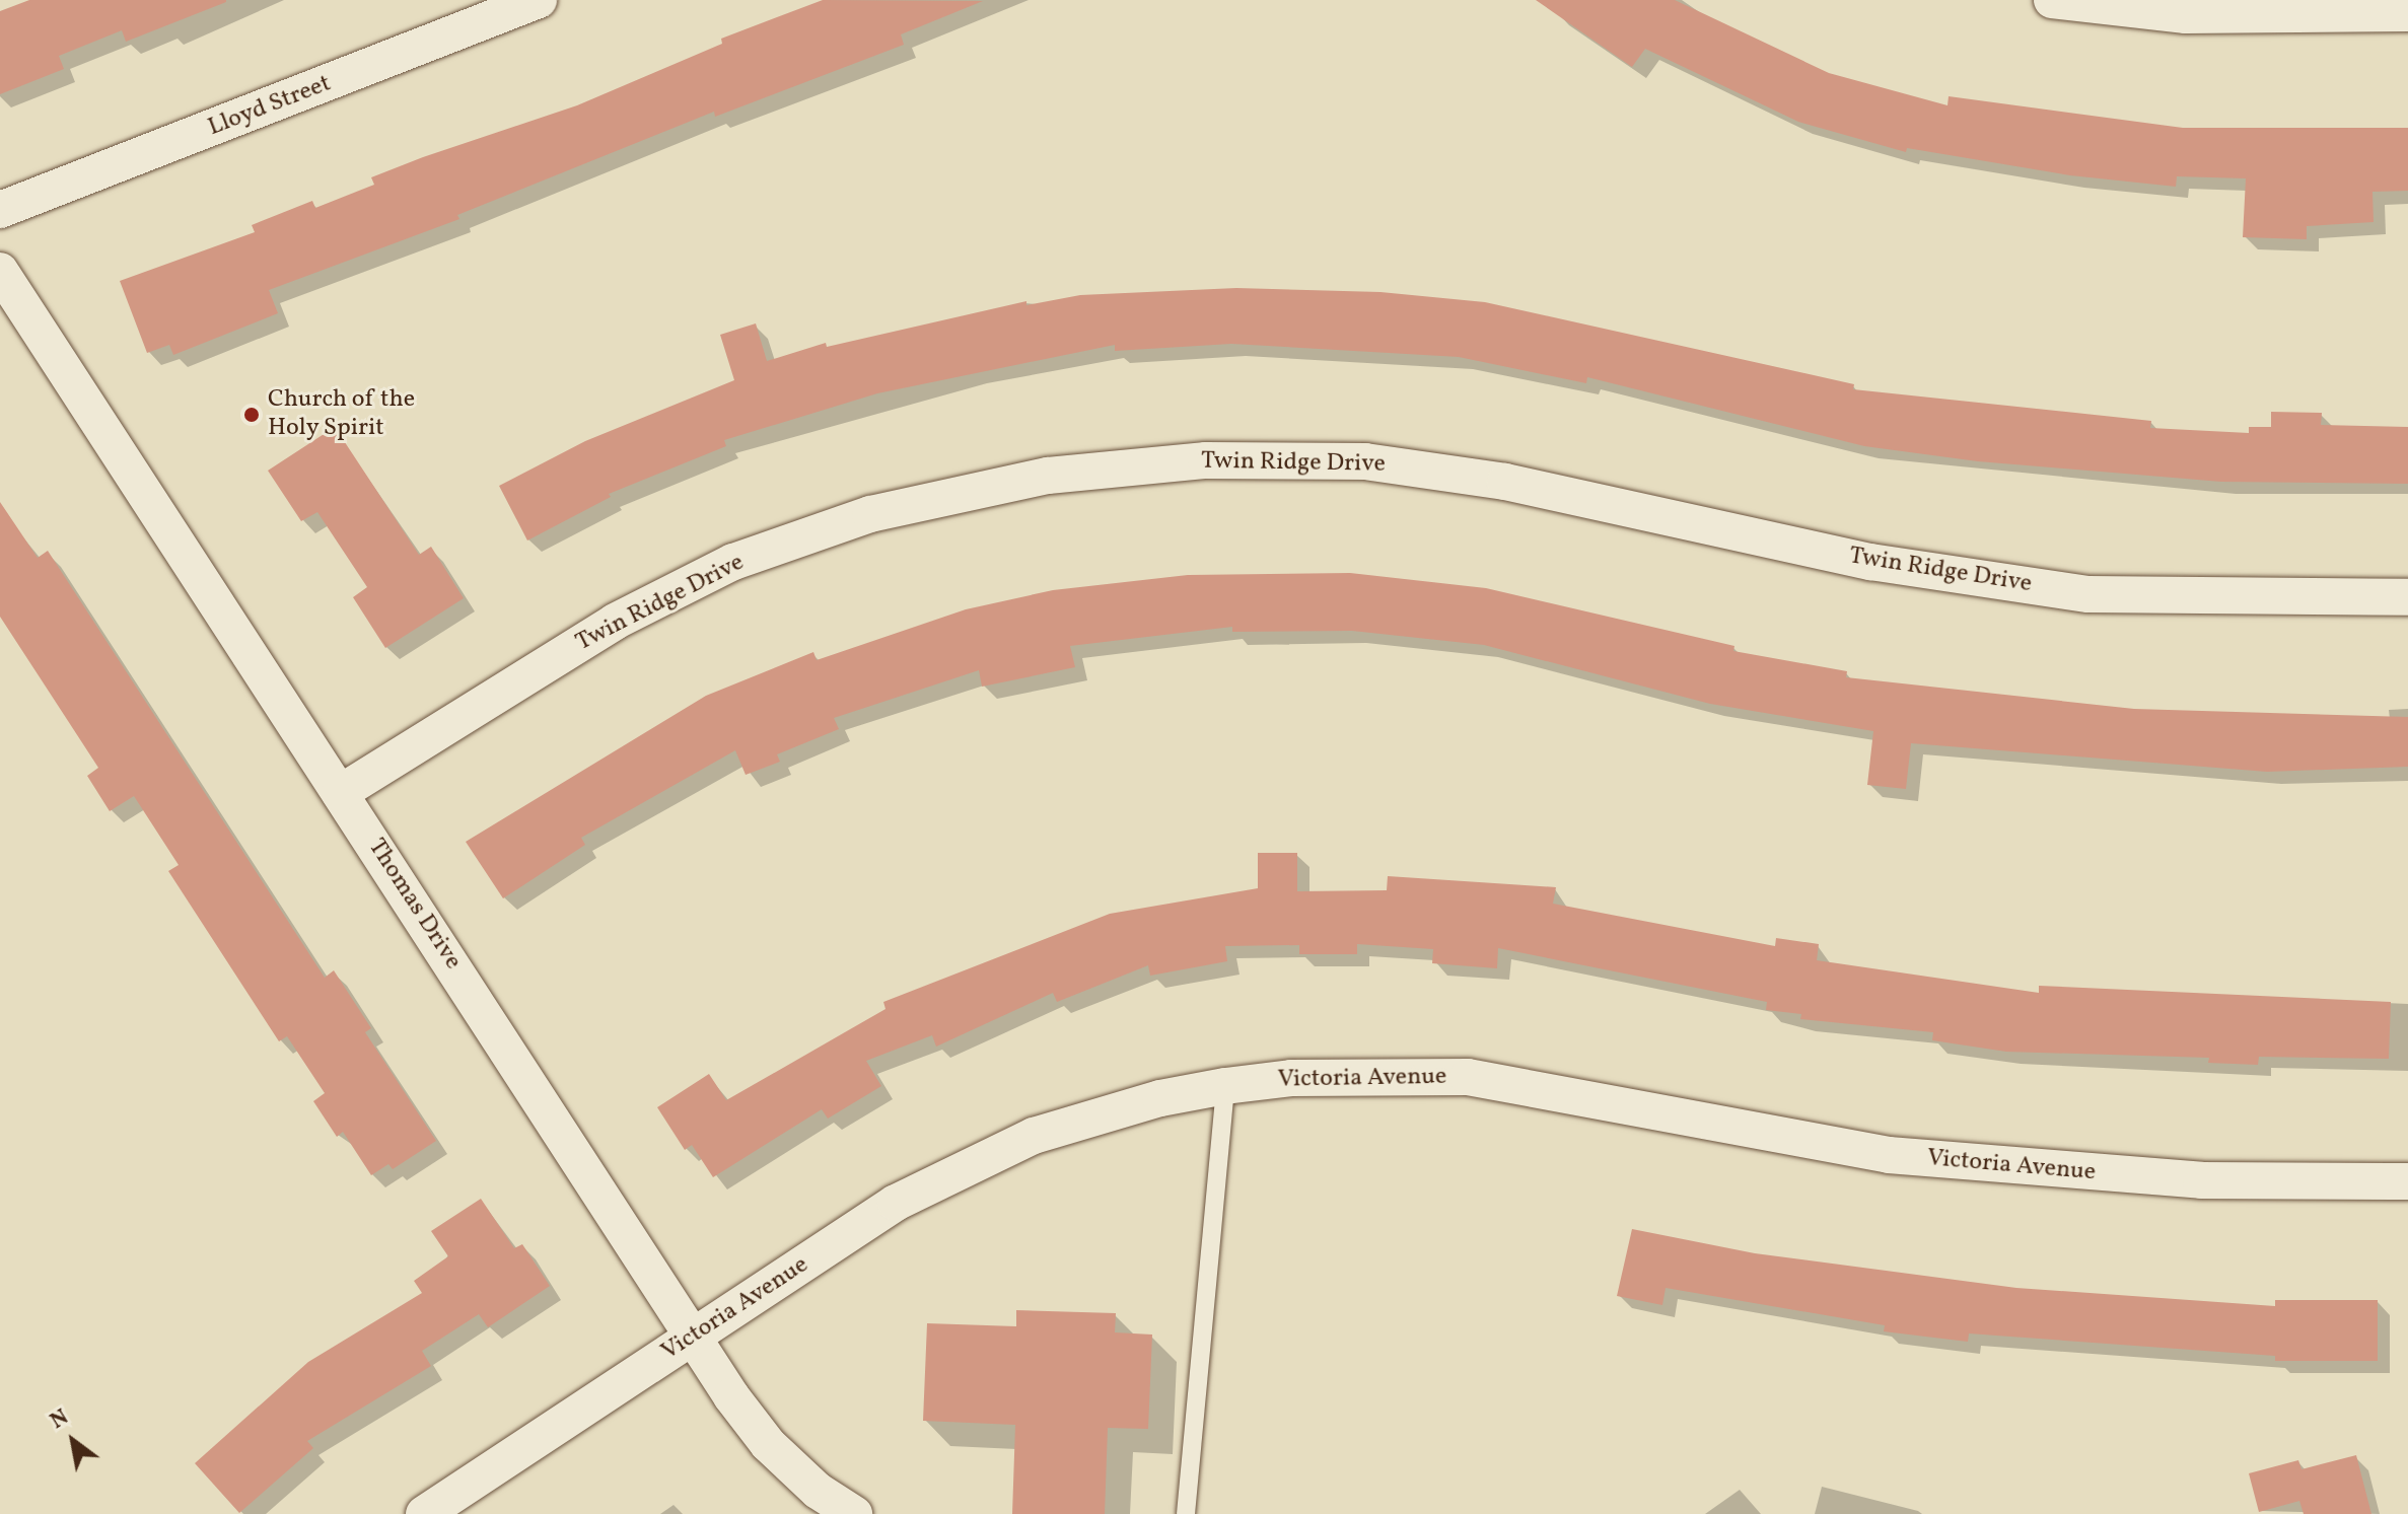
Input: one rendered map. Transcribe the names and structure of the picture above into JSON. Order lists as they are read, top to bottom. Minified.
{"streets":{"street":["Lloyd Street","Twin Ridge Drive","Thomas Drive","Victoria Avenue"]},"crossings":[["Twin Ridge Drive","Thomas Drive"],["Thomas Drive","Victoria Avenue"]],"places":["Church of the Holy Spirit"],"north":"top left"}
